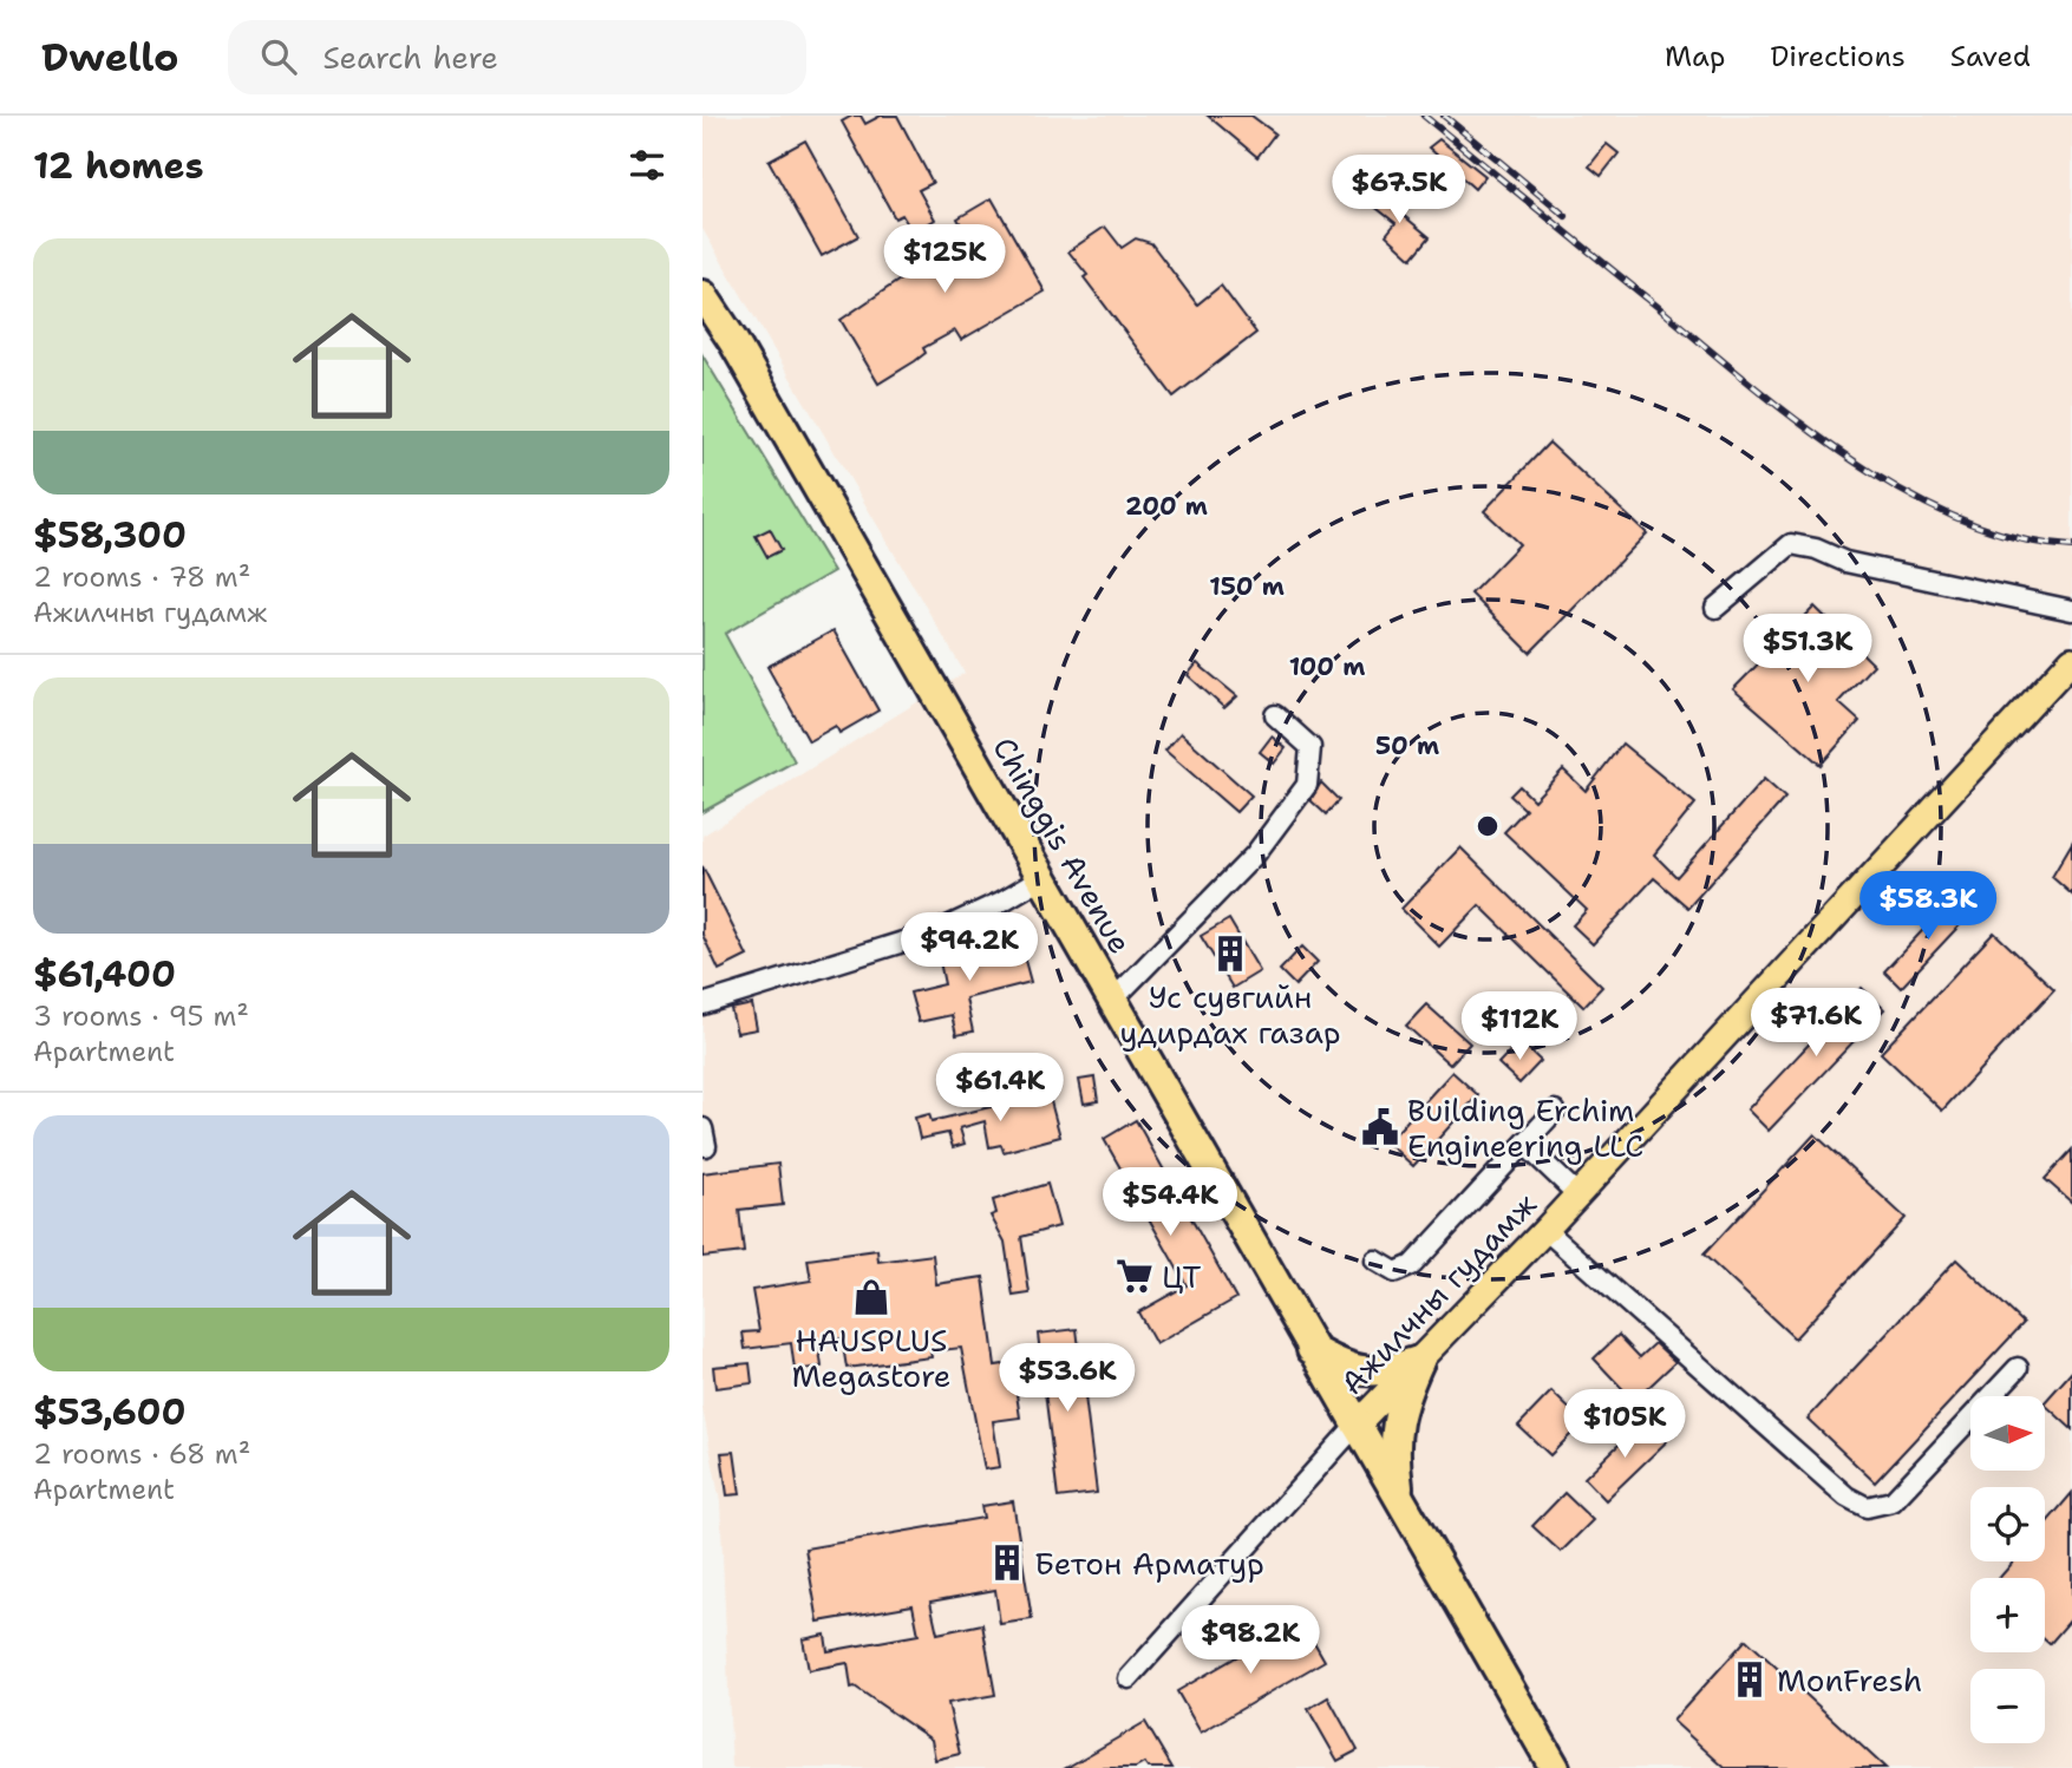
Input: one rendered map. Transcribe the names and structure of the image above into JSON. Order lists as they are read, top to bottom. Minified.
{"streets":{"highway":["Chinggis Avenue"],"main road":["Ажилчны гудамж"]},"crossings":[["Chinggis Avenue","Ажилчны гудамж"]],"places":{"building":["Ус сувгийн удирдах газар","Бетон Арматур","MonFresh"],"public building":["Building Erchim Engineering LLC"],"supermarket":["ЦТ"],"shop":["HAUSPLUS Megastore"]},"north":"right","page":{"header":"Dwello","search":"Search here","nav":["Map","Directions","Saved"],"heading":"12 homes","price":["$67.5K","$125K","$51.3K","$58.3K","$94.2K","$71.6K","$112K","$61.4K","$54.4K","$53.6K","$105K","$98.2K"],"list":[{"name":"$58,300","note":"2 rooms · 78 m² · Ажилчны гудамж"},{"name":"$61,400","note":"3 rooms · 95 m² · Apartment"},{"name":"$53,600","note":"2 rooms · 68 m² · Apartment"}],"map_buttons":["+","−"]},"rings":["200 m","150 m","100 m","50 m"]}
